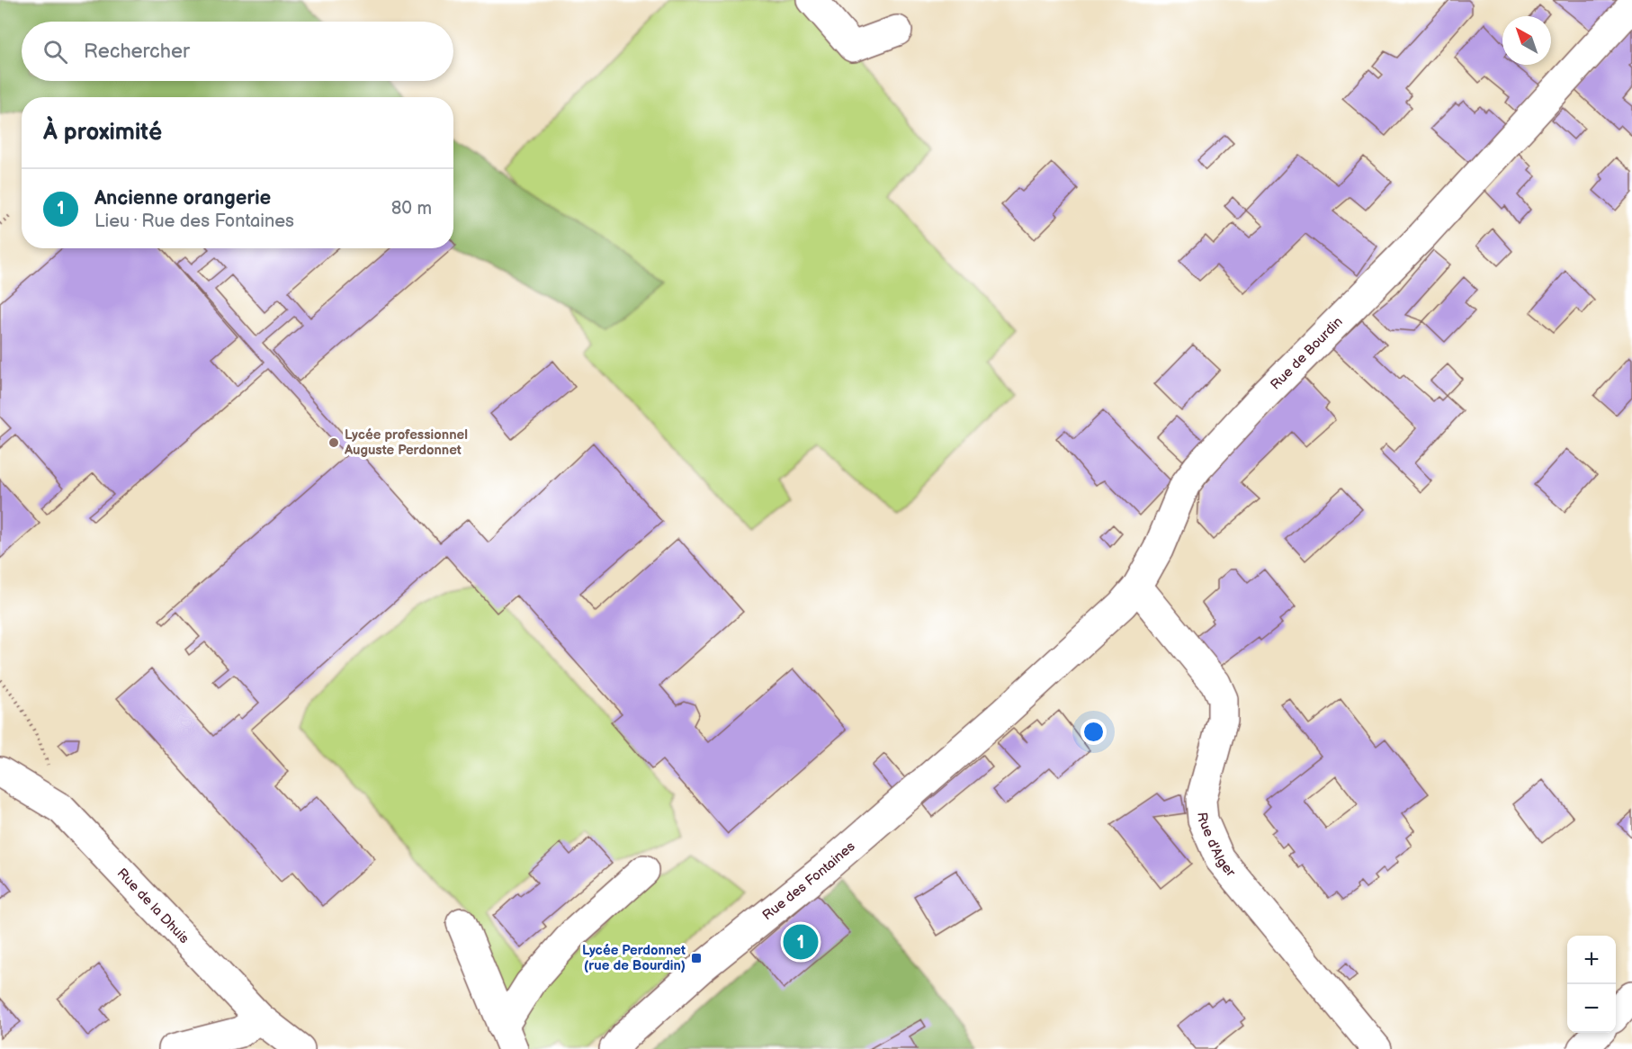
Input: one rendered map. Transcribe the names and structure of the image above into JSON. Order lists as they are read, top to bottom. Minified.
{"streets":{"street":["Rue de Bourdin","Rue d'Alger","Rue des Fontaines","Rue de la Dhuis"]},"crossings":[["Rue de Bourdin","Rue d'Alger"],["Rue de Bourdin","Rue des Fontaines"]],"places":{"other":["Lycée professionnel Auguste Perdonnet"],"transit":["Lycée Perdonnet (rue de Bourdin)"]},"north":"top left","page":{"search":"Rechercher","heading":"À proximité","list":[{"mark":"1","name":"Ancienne orangerie","note":"Lieu · Rue des Fontaines","value":"80 m"}],"pins":"1","map_buttons":["+","−"]}}
